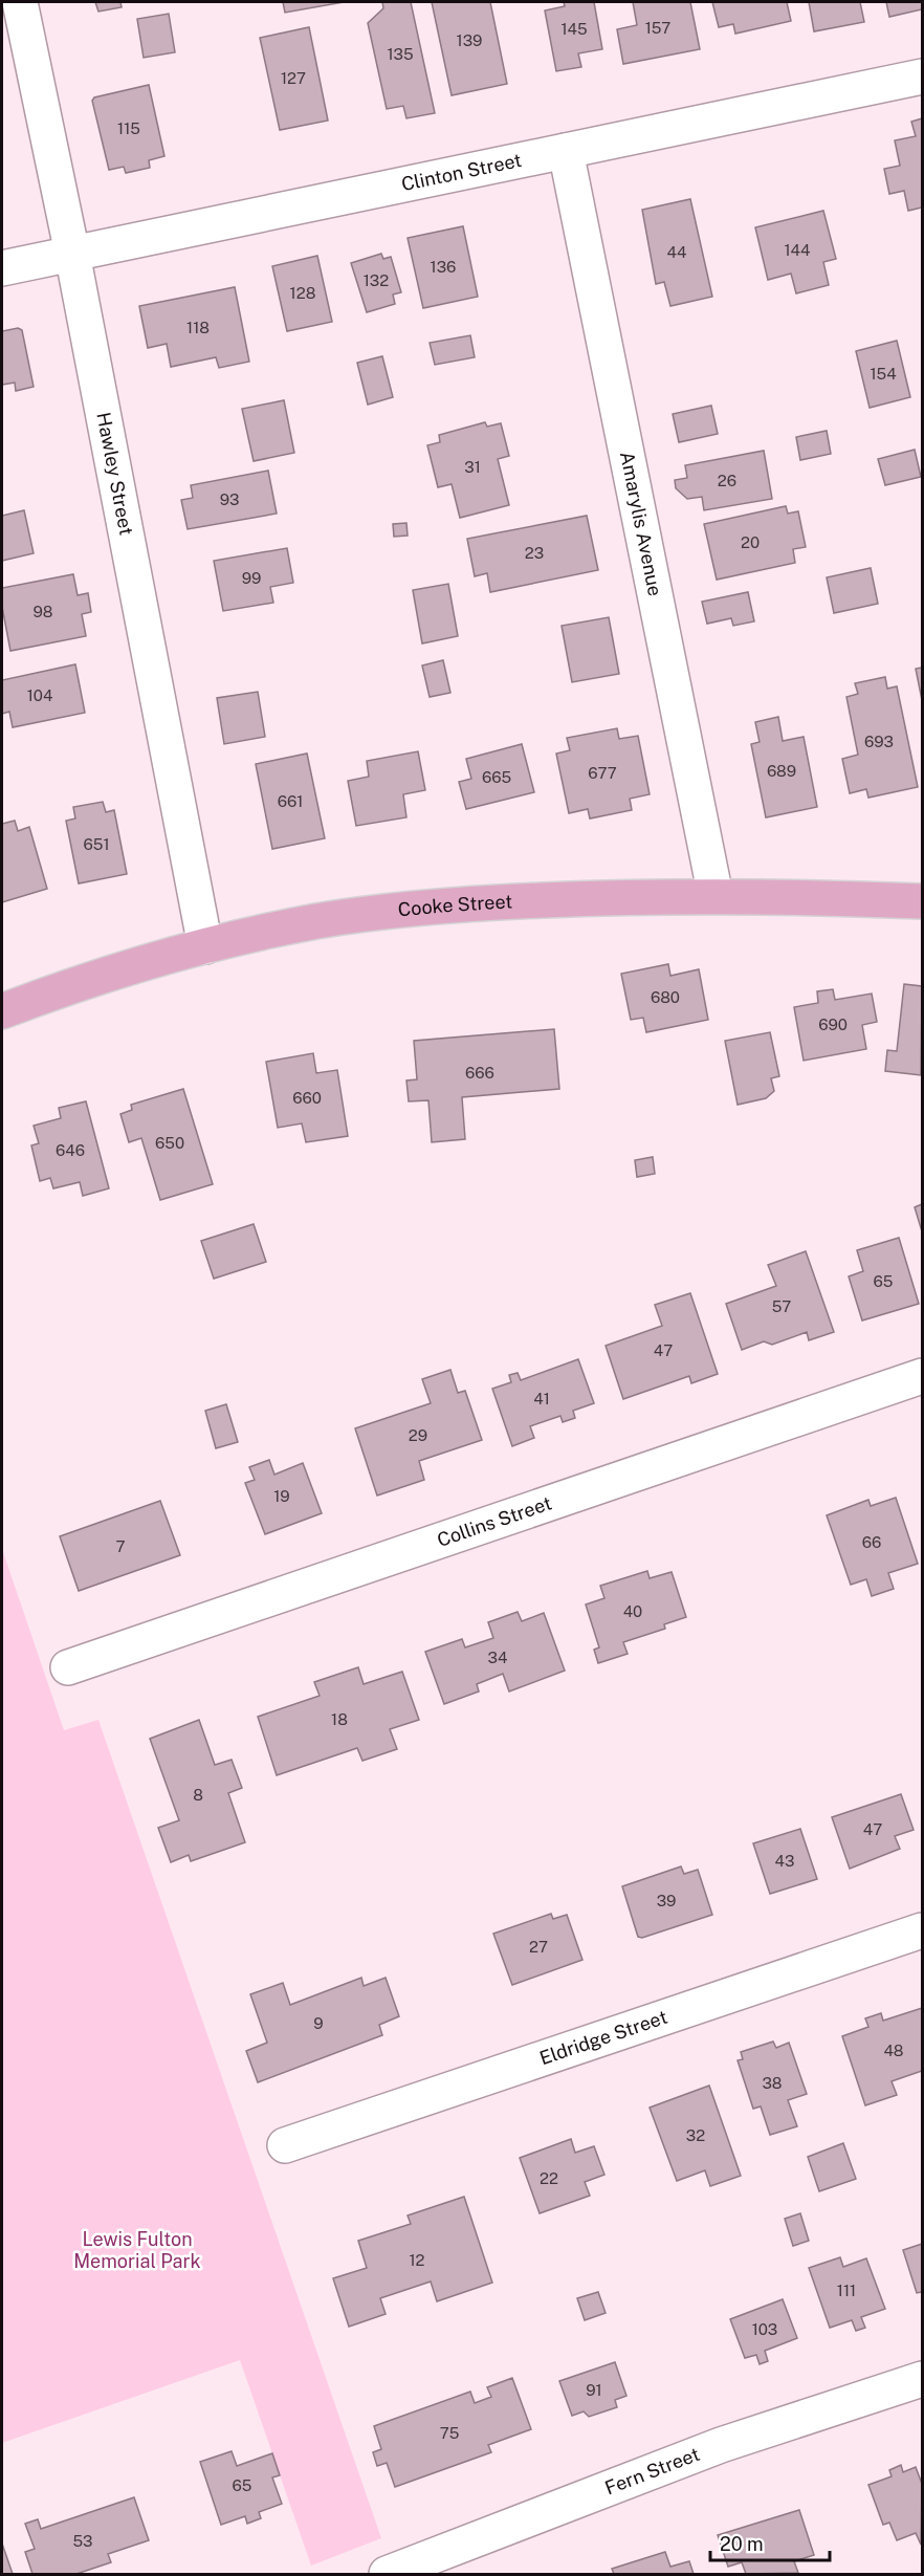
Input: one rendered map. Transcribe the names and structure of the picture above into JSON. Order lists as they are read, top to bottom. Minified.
{"streets":{"main road":["Cooke Street"],"street":["Clinton Street","Hawley Street","Amarylis Avenue","Collins Street","Eldridge Street","Fern Street"]},"crossings":[["Clinton Street","Hawley Street"],["Clinton Street","Amarylis Avenue"],["Hawley Street","Cooke Street"],["Amarylis Avenue","Cooke Street"]],"parks":["Lewis Fulton Memorial Park"],"house_numbers":["157","145","139","135","127","115","144","44","136","132","128","118","154","31","26","93","20","23","99","98","104","693","689","677","665","661","651","680","690","666","660","650","646","65","57","47","41","29","19","66","7","40","34","18","8","47","43","39","27","9","48","38","32","22","12","111","103","91","75","65","53"],"scale_bar":"20 m"}
